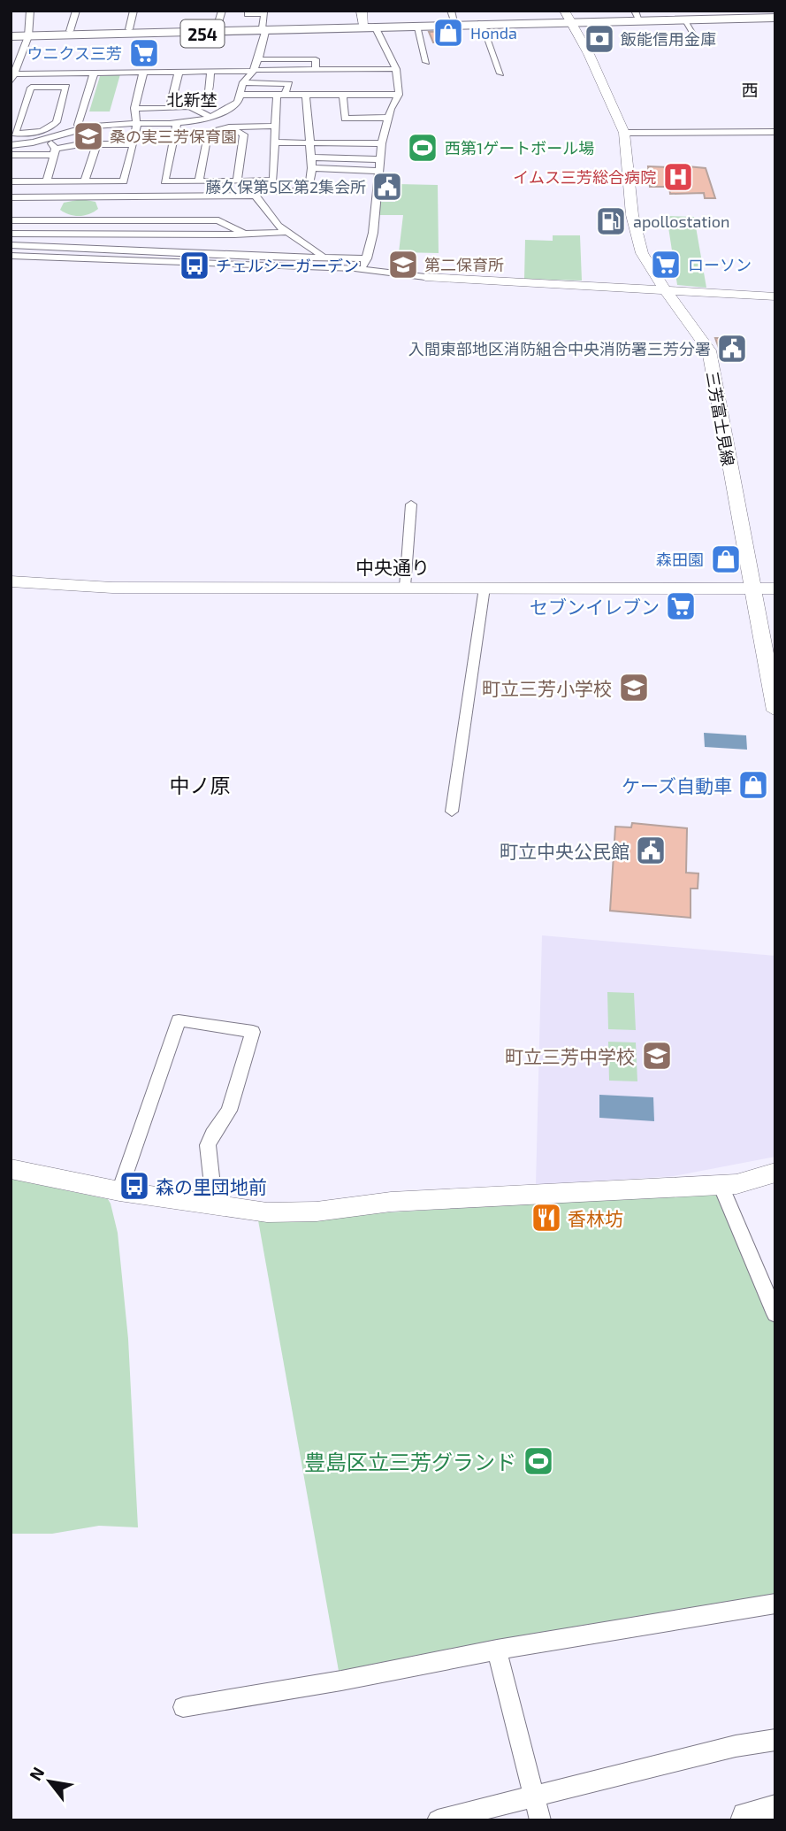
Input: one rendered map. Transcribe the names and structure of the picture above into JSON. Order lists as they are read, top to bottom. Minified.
{"streets":{"highway":["254"],"street":["三芳富士見線","中央通り"]},"crossings":[["254","三芳富士見線"],["三芳富士見線","中央通り"]],"districts":["西","北新埜","中ノ原"],"places":{"shop":["Honda","森田園","ケーズ自動車"],"bank":["飯能信用金庫"],"supermarket":["ウニクス三芳","ローソン","セブンイレブン"],"school or university":["桑の実三芳保育園","第二保育所","町立三芳小学校","町立三芳中学校"],"sports":["西第1ゲートボール場","豊島区立三芳グランド"],"hospital":["イムス三芳総合病院"],"public building":["藤久保第5区第2集会所","入間東部地区消防組合中央消防署三芳分署","町立中央公民館"],"fuel station":["apollostation"],"bus stop":["チェルシーガーデン","森の里団地前"],"restaurant":["香林坊"]},"north":"top left"}
